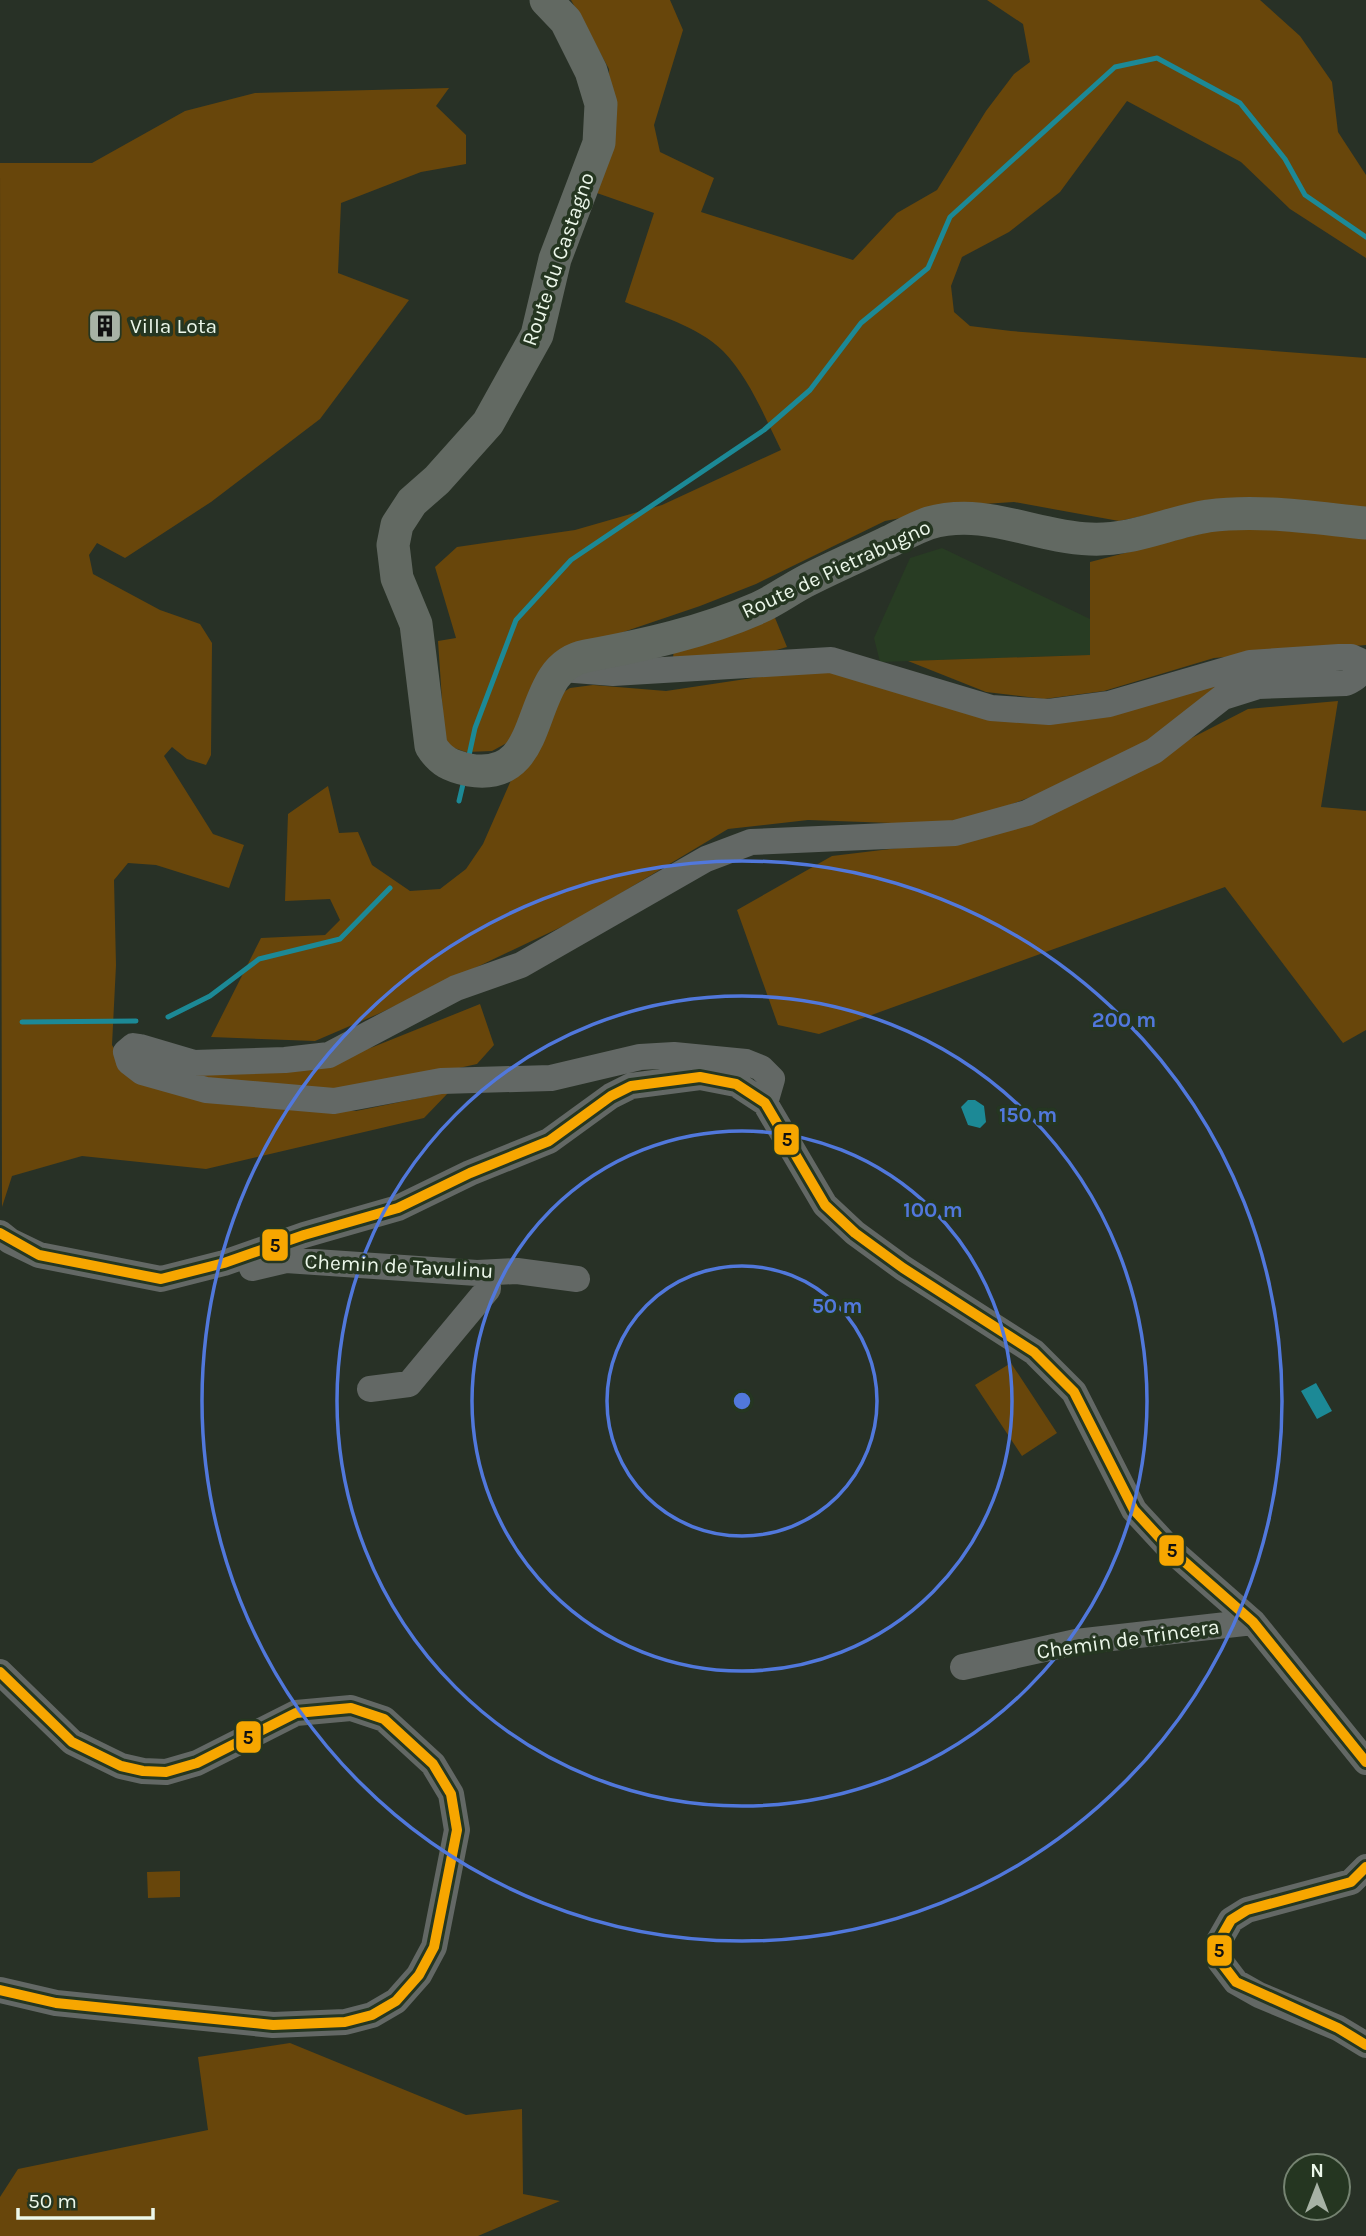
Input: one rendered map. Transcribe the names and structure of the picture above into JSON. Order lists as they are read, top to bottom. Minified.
{"streets":{"main road":["Route du Castagno","Route de Pietrabugno"],"street":["Chemin de Tavulinu","Chemin de Trincera"]},"crossings":[["Route du Castagno","Route de Pietrabugno"]],"places":{"building":["Villa Lota"]},"lines":["transit line 5"],"scale_bar":"50 m","north":"top","rings":["200 m","150 m","100 m","50 m"]}
